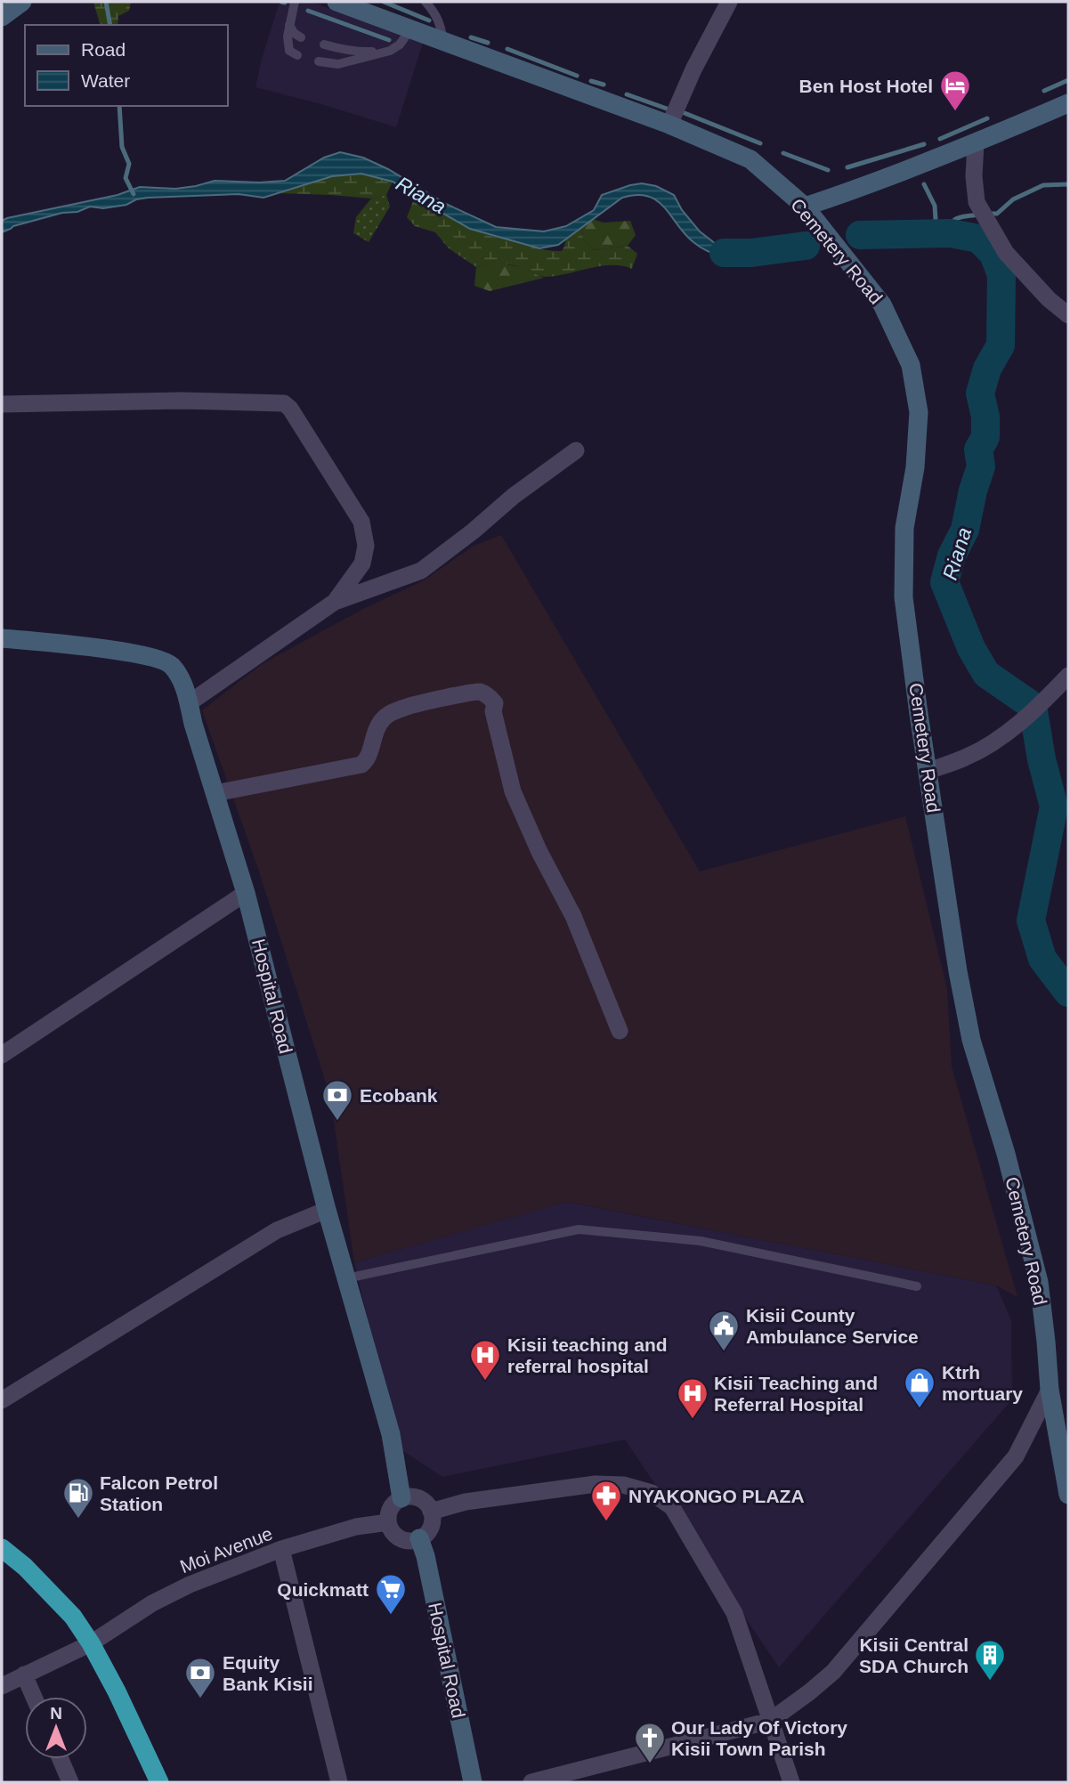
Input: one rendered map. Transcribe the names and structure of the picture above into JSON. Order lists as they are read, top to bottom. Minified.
{"streets":{"street":["Cemetery Road","Hospital Road","Moi Avenue"]},"crossings":[["Hospital Road","Moi Avenue"]],"water":["Riana"],"places":{"hotel":["Ben Host Hotel"],"bank":["Ecobank","Equity Bank Kisii"],"public building":["Kisii County Ambulance Service"],"hospital":["Kisii teaching and referral hospital","Kisii Teaching and Referral Hospital"],"shop":["Ktrh mortuary"],"fuel station":["Falcon Petrol Station"],"pharmacy":["NYAKONGO PLAZA"],"supermarket":["Quickmatt"],"building":["Kisii Central SDA Church"],"church":["Our Lady Of Victory Kisii Town Parish"]},"legend":["Road","Water"],"north":"top"}
